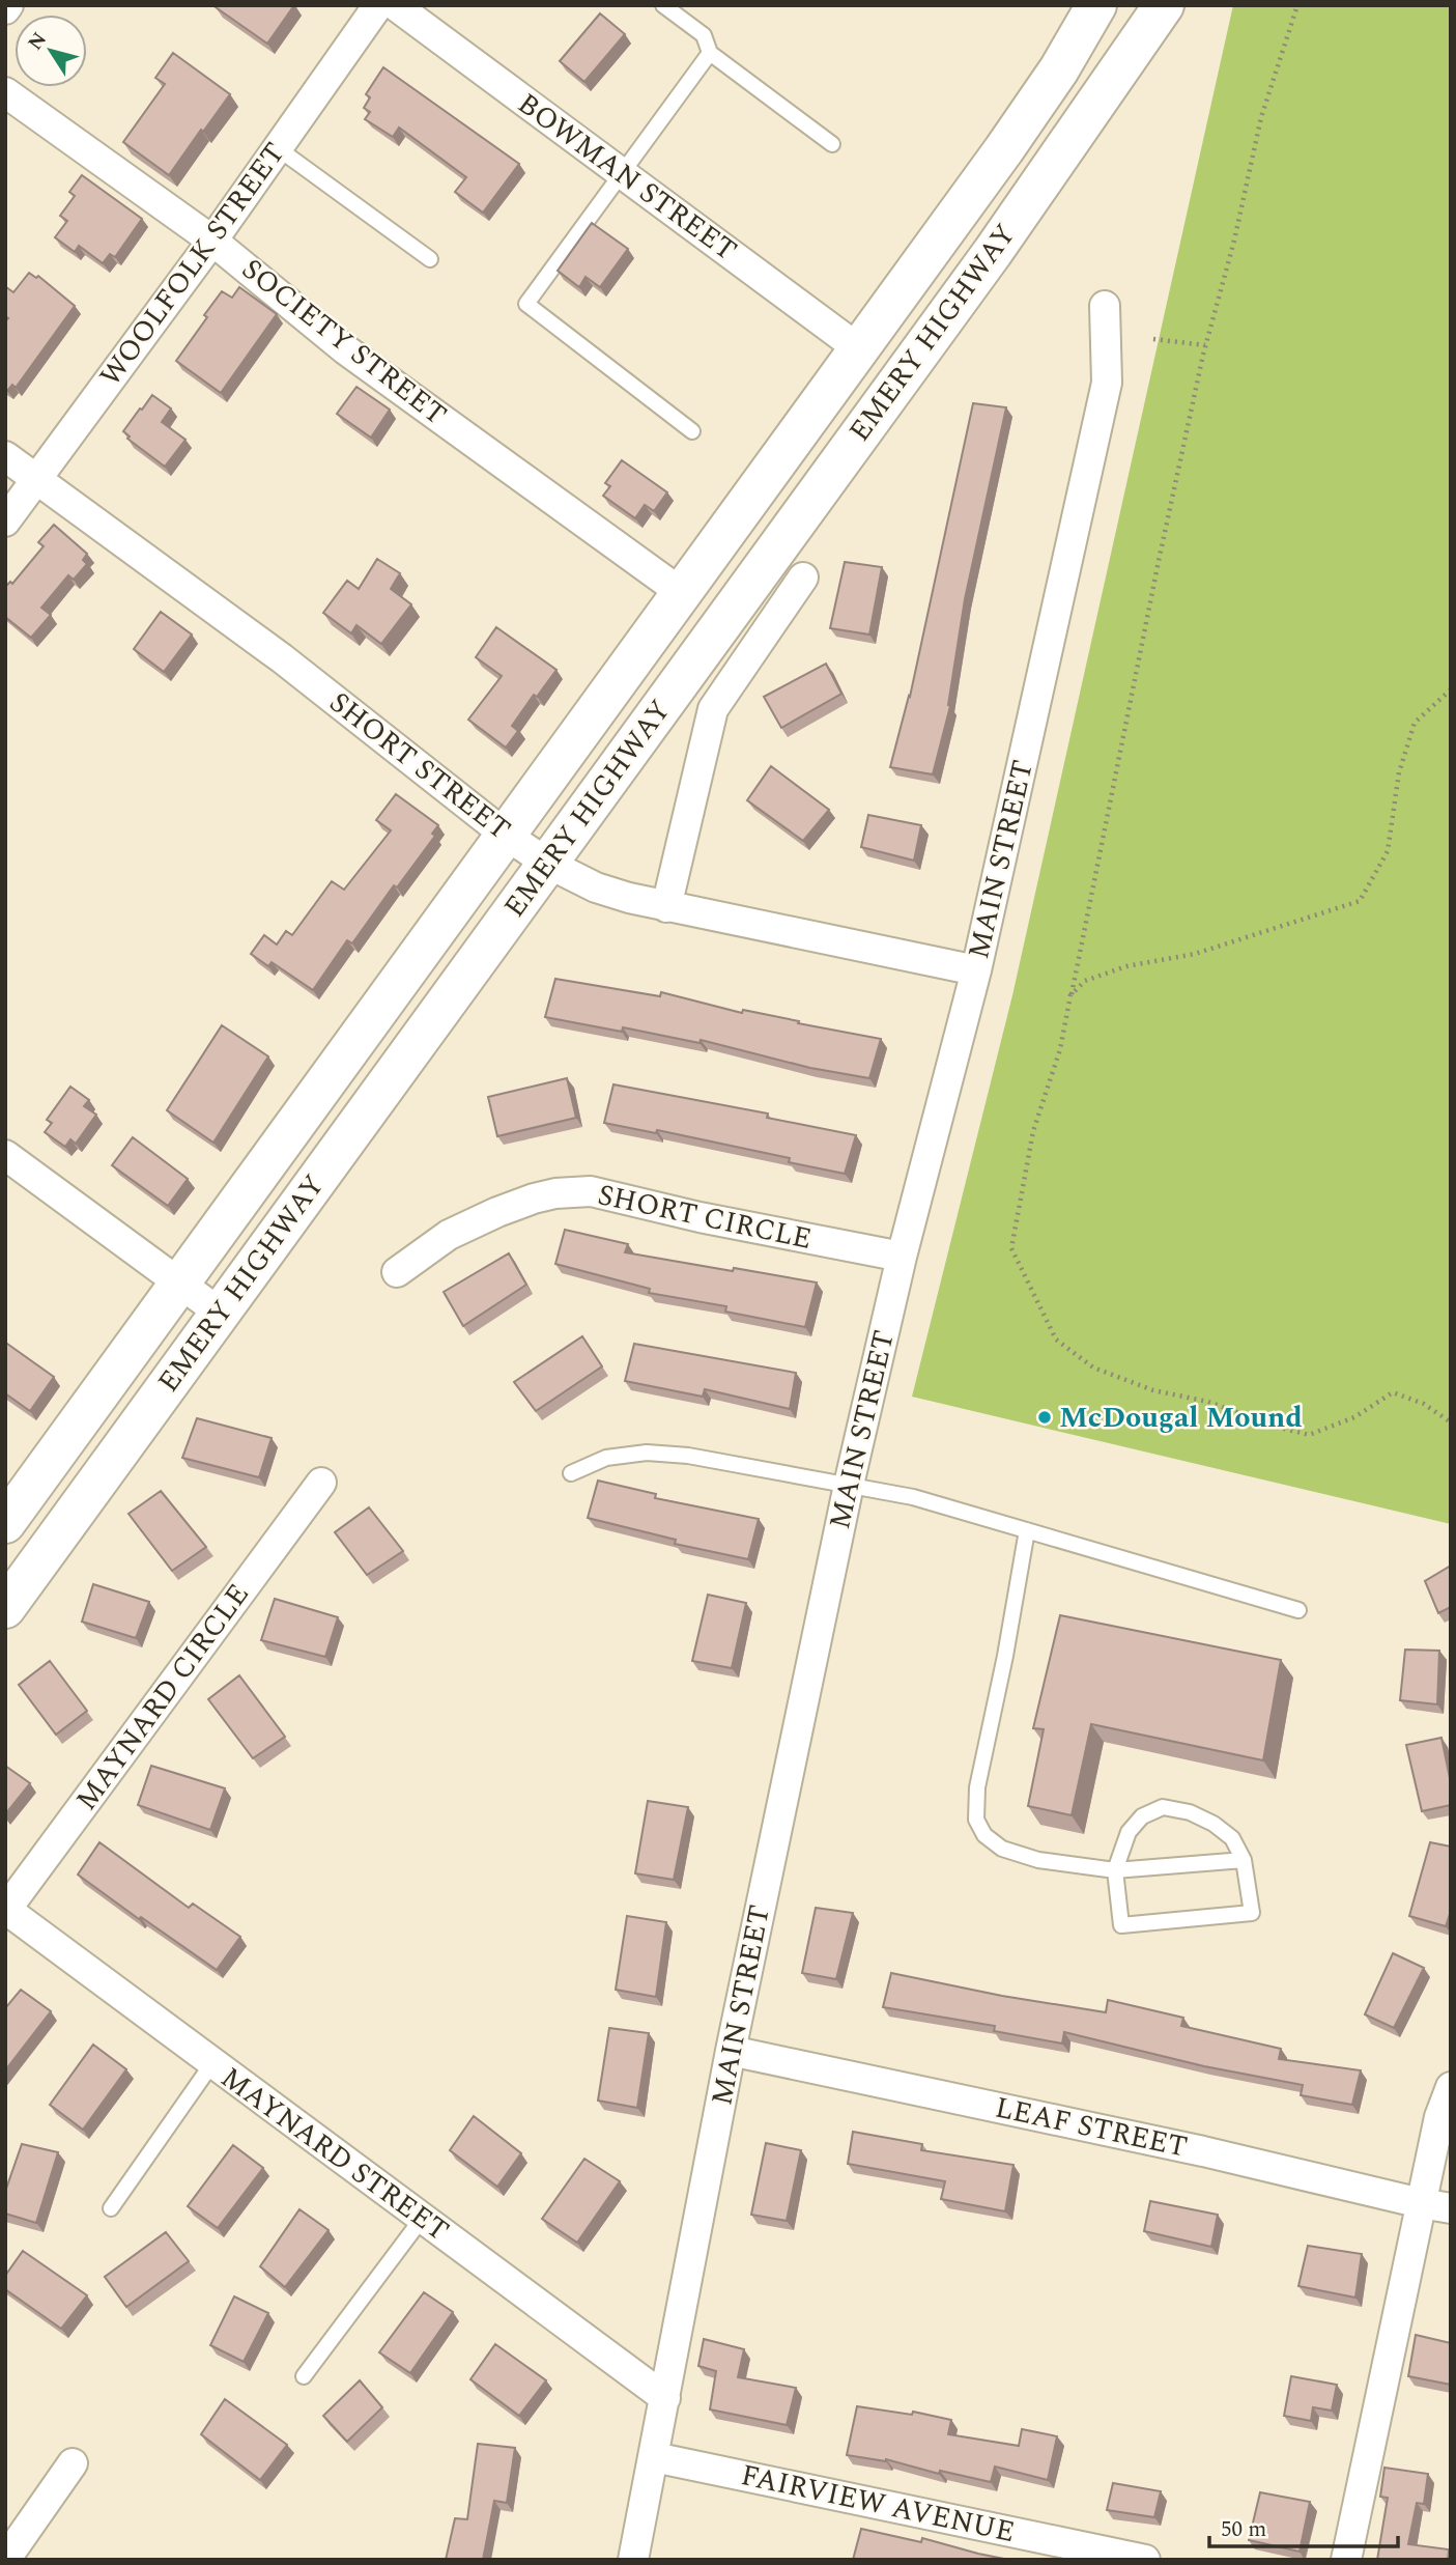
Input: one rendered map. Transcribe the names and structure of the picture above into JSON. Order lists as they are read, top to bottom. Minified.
{"streets":{"highway":["EMERY HIGHWAY"],"street":["BOWMAN STREET","WOOLFOLK STREET","SOCIETY STREET","SHORT STREET","MAIN STREET","SHORT CIRCLE","MAYNARD CIRCLE","LEAF STREET","MAYNARD STREET","FAIRVIEW AVENUE"]},"crossings":[["BOWMAN STREET","EMERY HIGHWAY"],["WOOLFOLK STREET","SOCIETY STREET"],["WOOLFOLK STREET","SHORT STREET"],["EMERY HIGHWAY","SOCIETY STREET"],["EMERY HIGHWAY","SHORT STREET"],["SHORT STREET","MAIN STREET"],["MAIN STREET","SHORT CIRCLE"],["MAIN STREET","LEAF STREET"],["MAIN STREET","MAYNARD STREET"],["MAIN STREET","FAIRVIEW AVENUE"],["MAYNARD CIRCLE","MAYNARD STREET"]],"places":["McDougal Mound"],"scale_bar":"50 m","north":"top left"}
